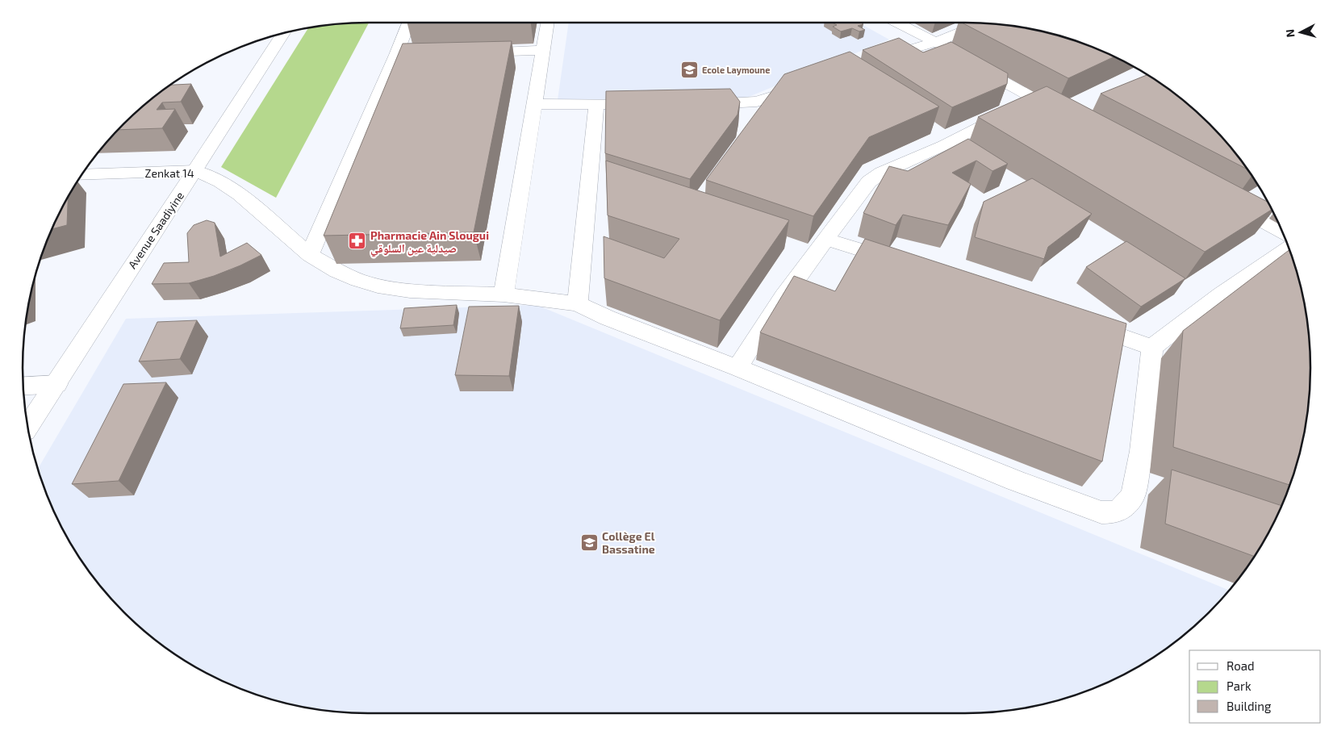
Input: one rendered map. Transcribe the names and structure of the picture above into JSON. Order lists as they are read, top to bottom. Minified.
{"streets":{"street":["Zenkat 14","Avenue Saadiyine"]},"crossings":[["Zenkat 14","Avenue Saadiyine"]],"places":{"school or university":["Ecole Laymoune","Collège El Bassatine"],"pharmacy":["Pharmacie Ain Slougui صيدلية عين السلوقي"]},"legend":["Road","Park","Building"],"north":"left"}
